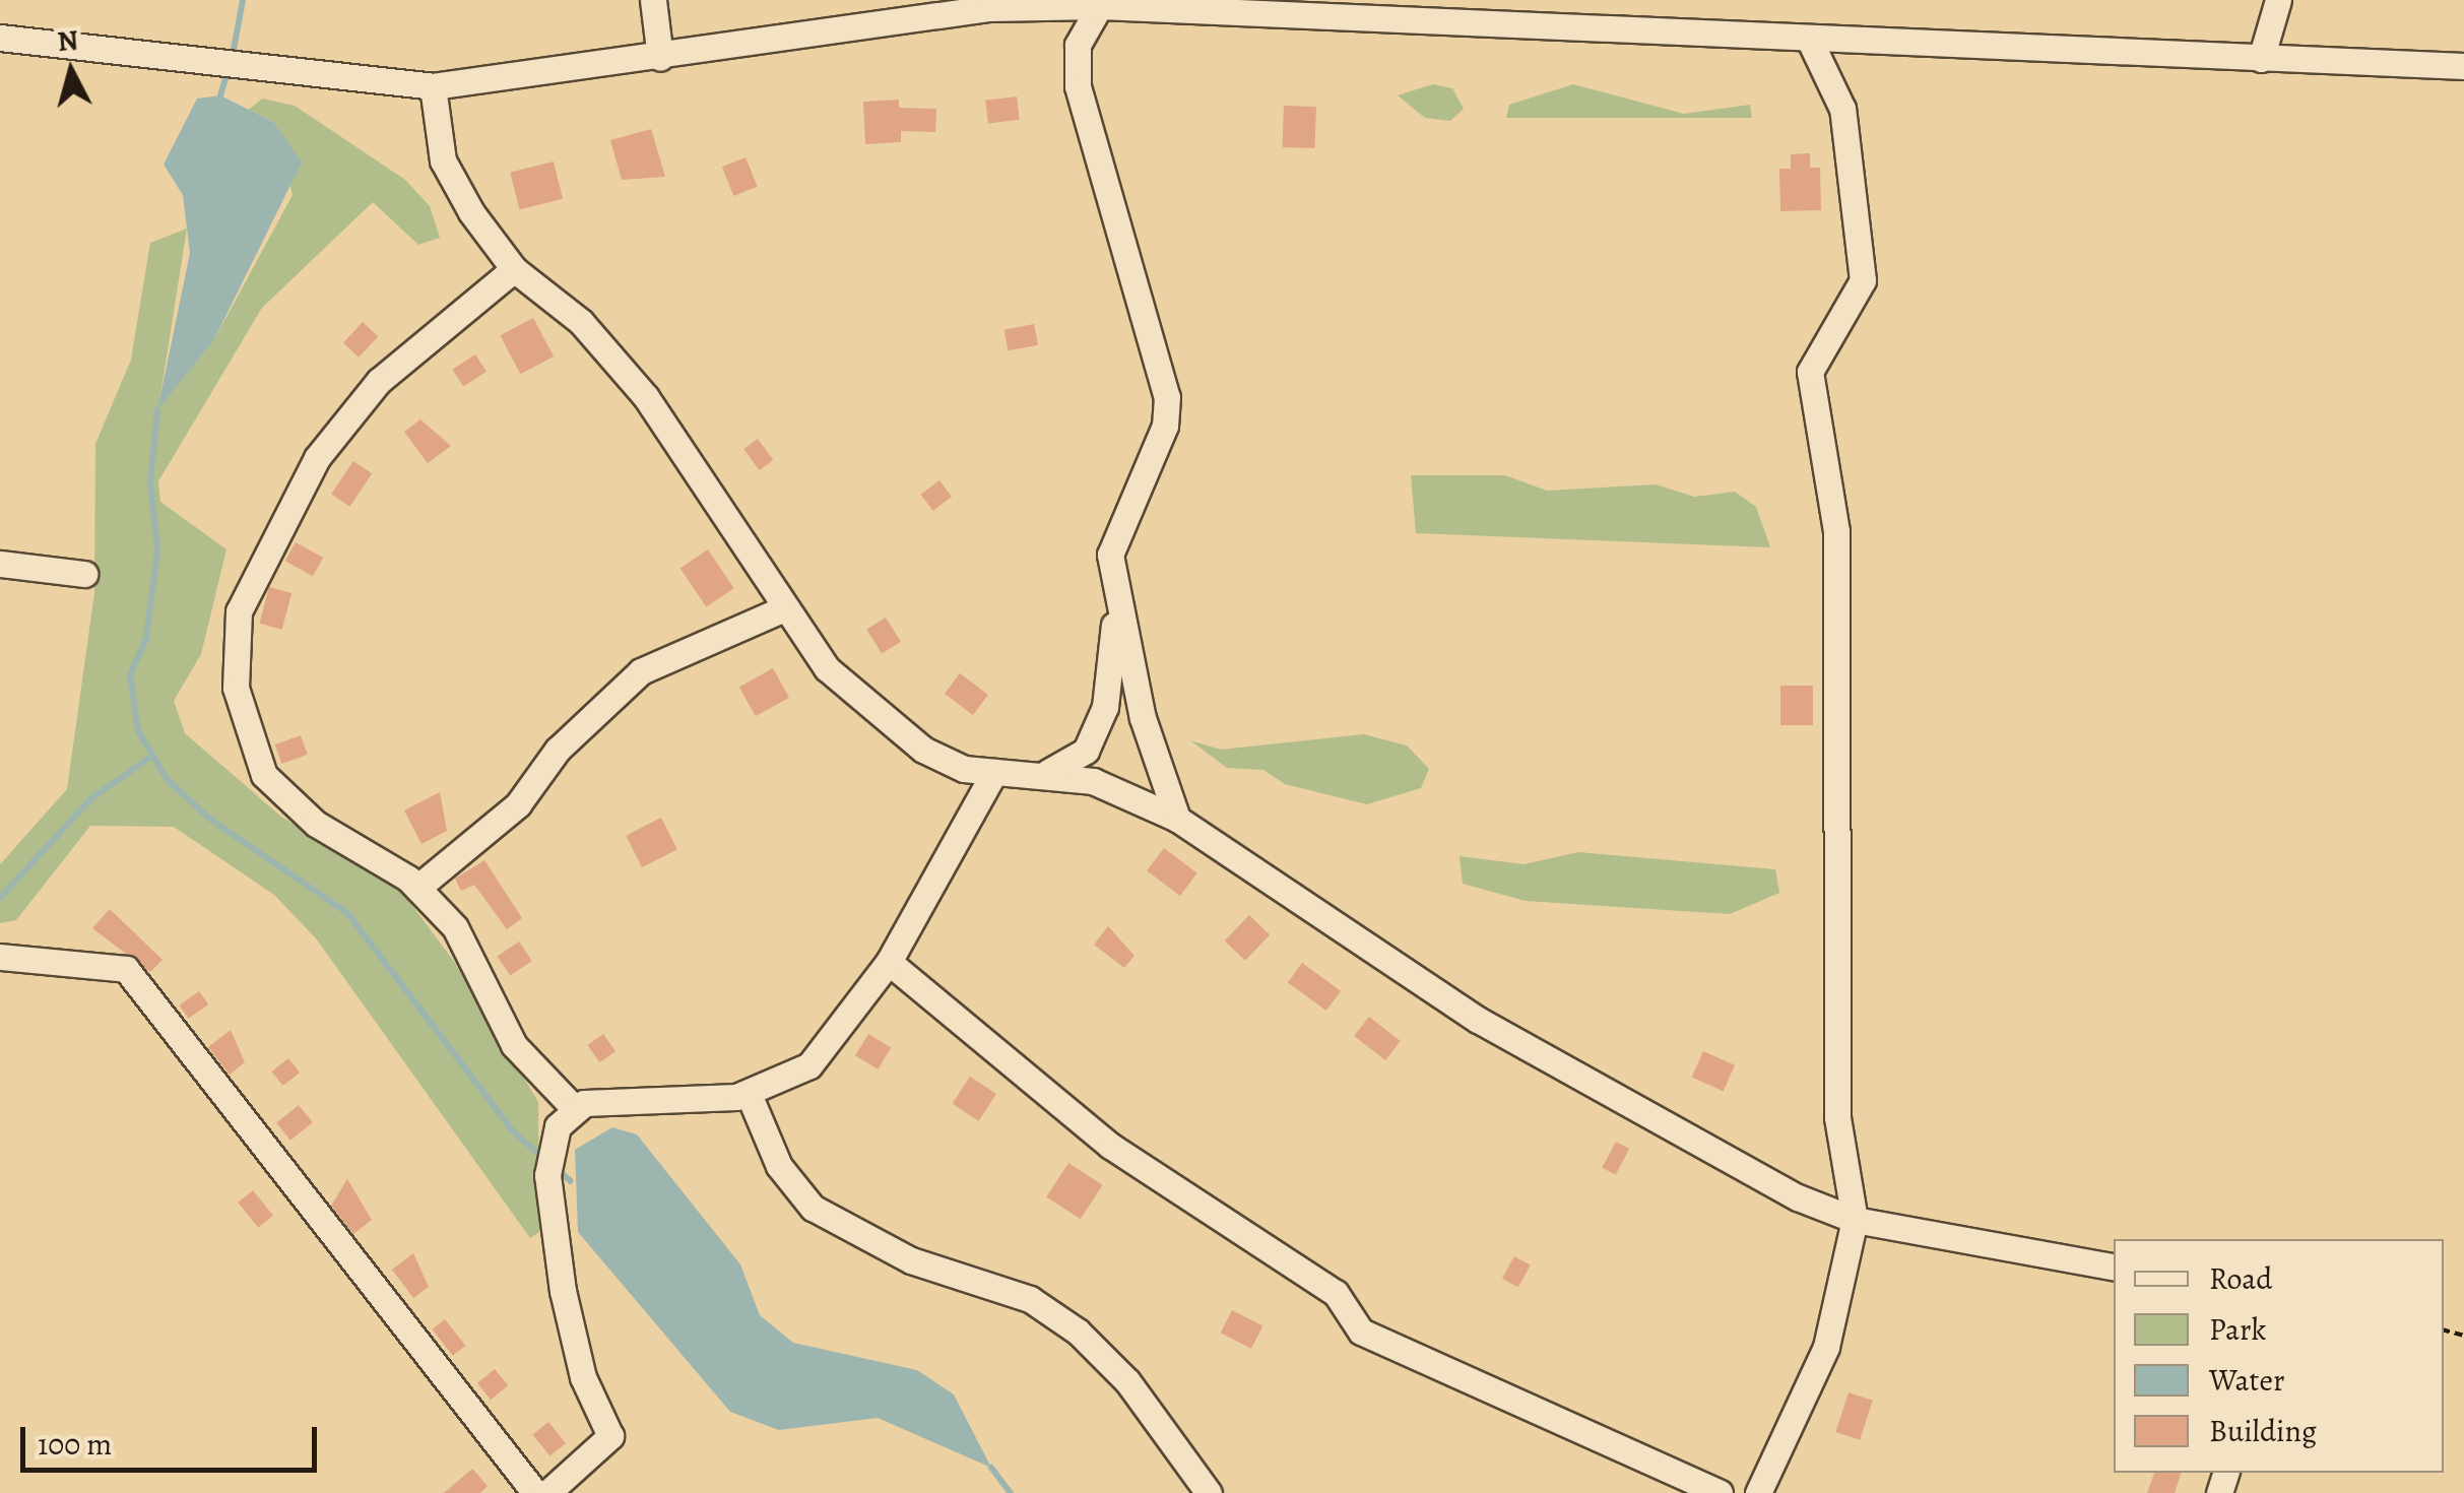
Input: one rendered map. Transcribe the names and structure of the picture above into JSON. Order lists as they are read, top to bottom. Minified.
{"legend":["Road","Park","Water","Building"],"scale_bar":"100 m","north":"top"}
